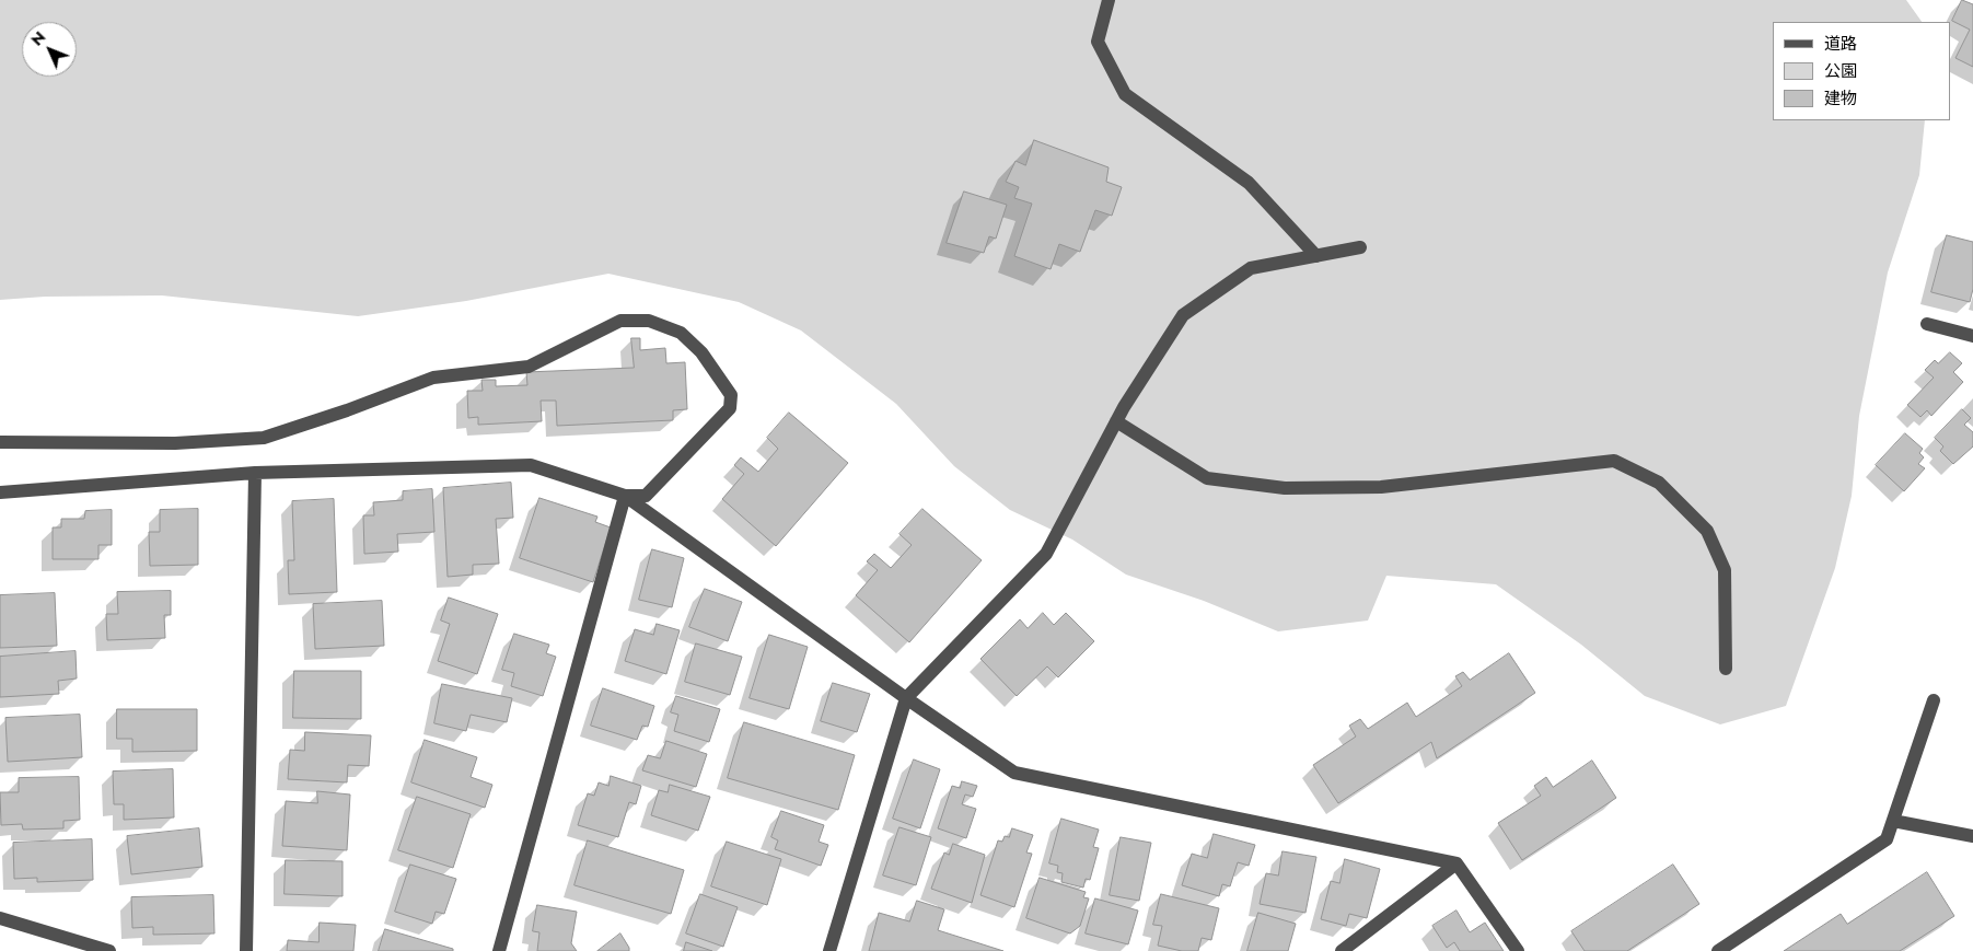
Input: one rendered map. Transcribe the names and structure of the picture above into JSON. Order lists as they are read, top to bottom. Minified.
{"legend":["道路","公園","建物"],"north":"top left"}
